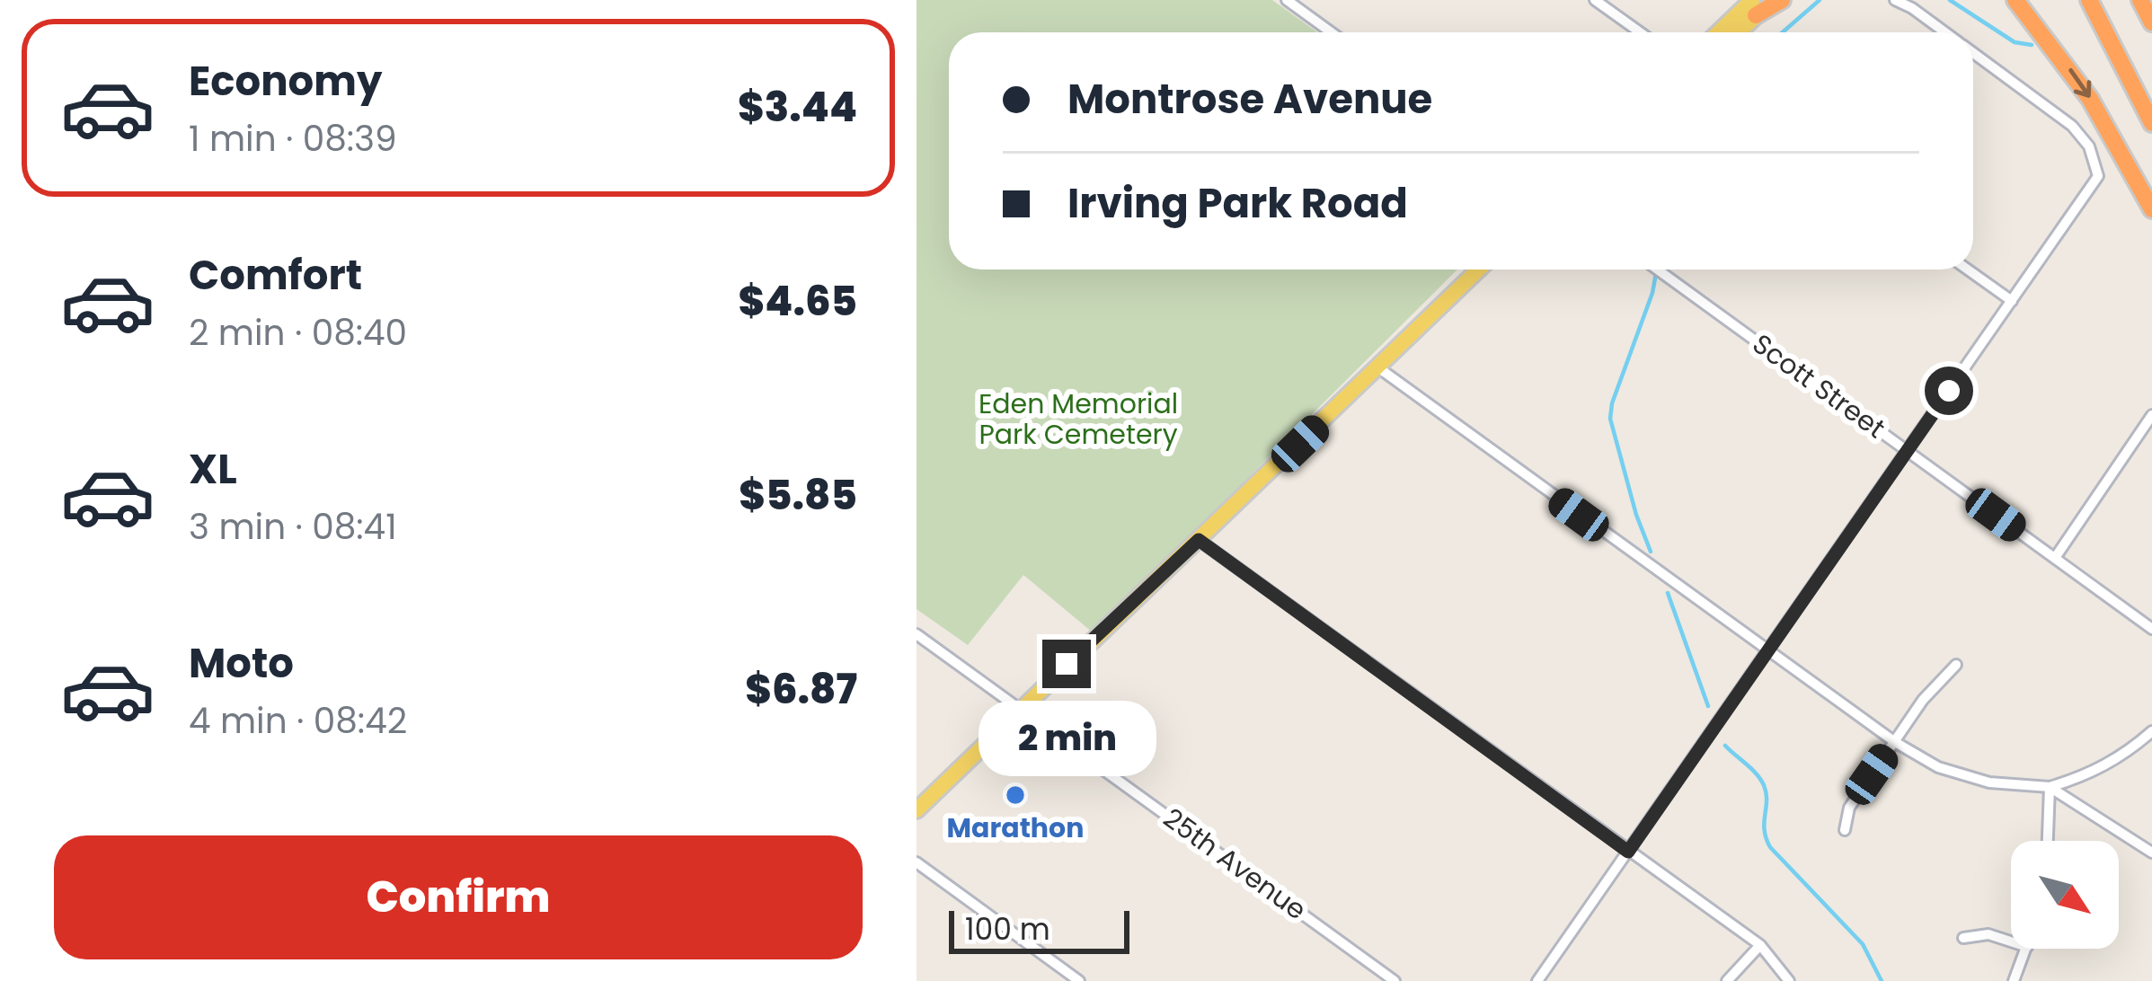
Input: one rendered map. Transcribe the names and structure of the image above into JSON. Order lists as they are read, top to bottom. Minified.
{"streets":{"street":["Scott Street","25th Avenue"]},"parks":["Eden Memorial Park Cemetery"],"places":["Marathon"],"scale_bar":"100 m","north":"bottom right","page":{"list":[{"name":"Economy","note":"1 min · 08:39","value":"$3.44"},{"name":"Comfort","note":"2 min · 08:40","value":"$4.65"},{"name":"XL","note":"3 min · 08:41","value":"$5.85"},{"name":"Moto","note":"4 min · 08:42","value":"$6.87"}],"banner":["Montrose Avenue","Irving Park Road"],"bubble":"2 min","buttons":"Confirm","scale":"100 m"}}
